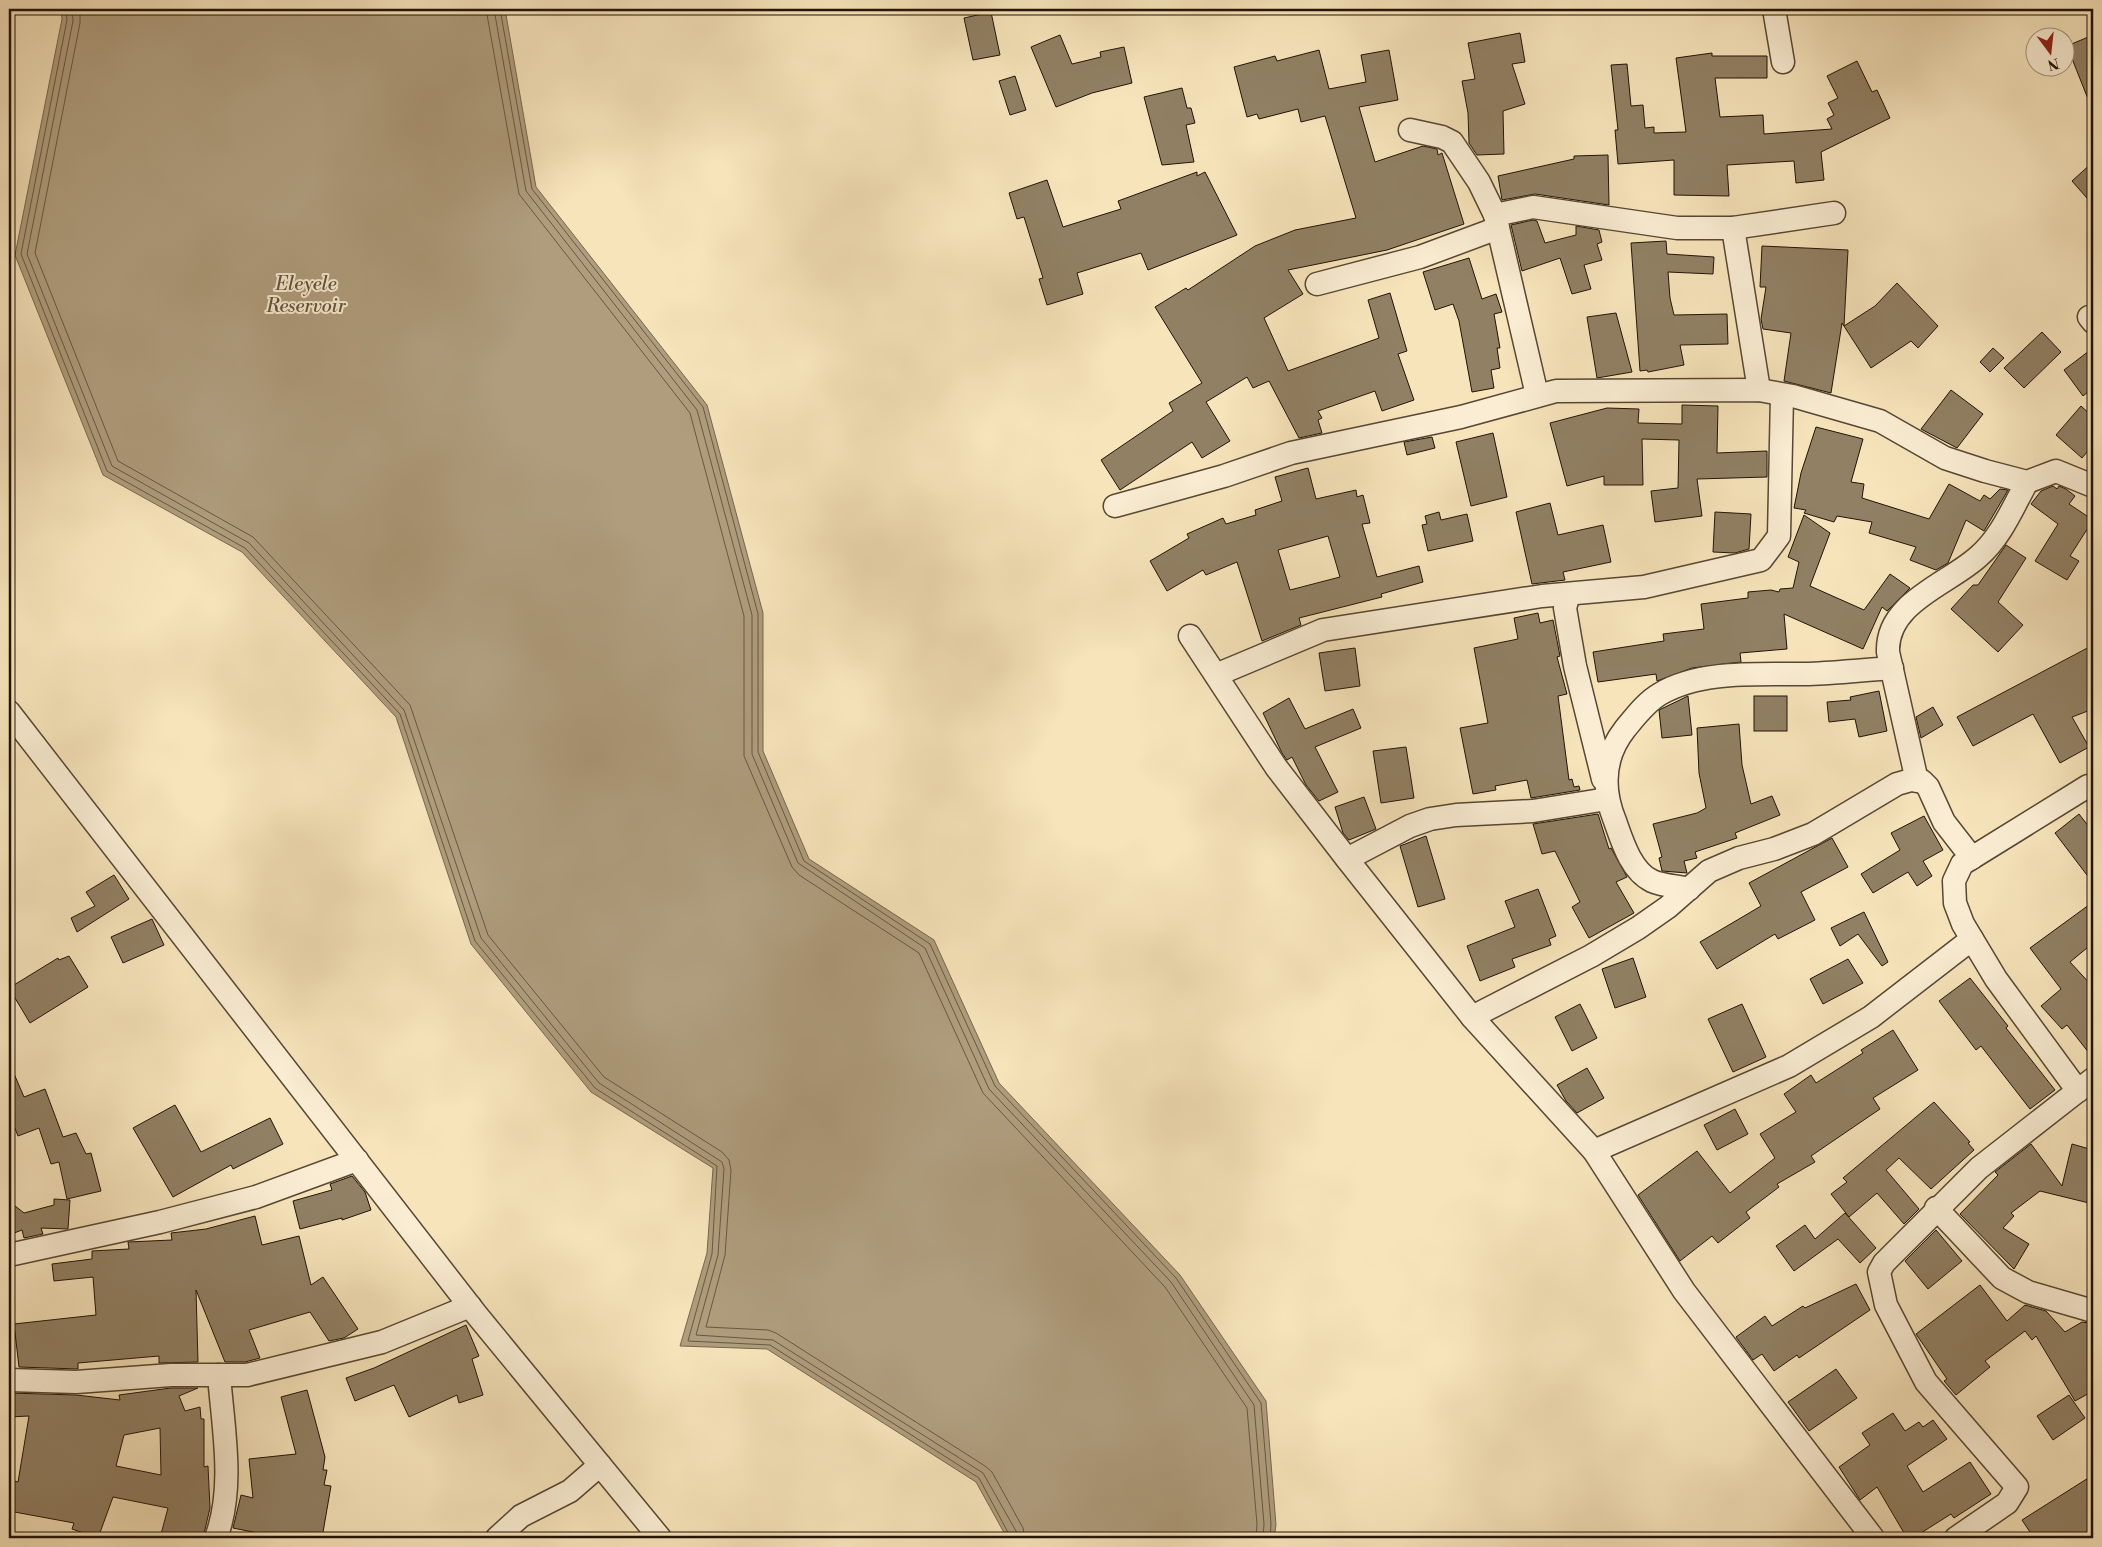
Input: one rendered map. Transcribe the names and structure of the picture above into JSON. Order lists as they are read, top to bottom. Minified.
{"water":["Eleyele Reservoir"],"north":"bottom"}
